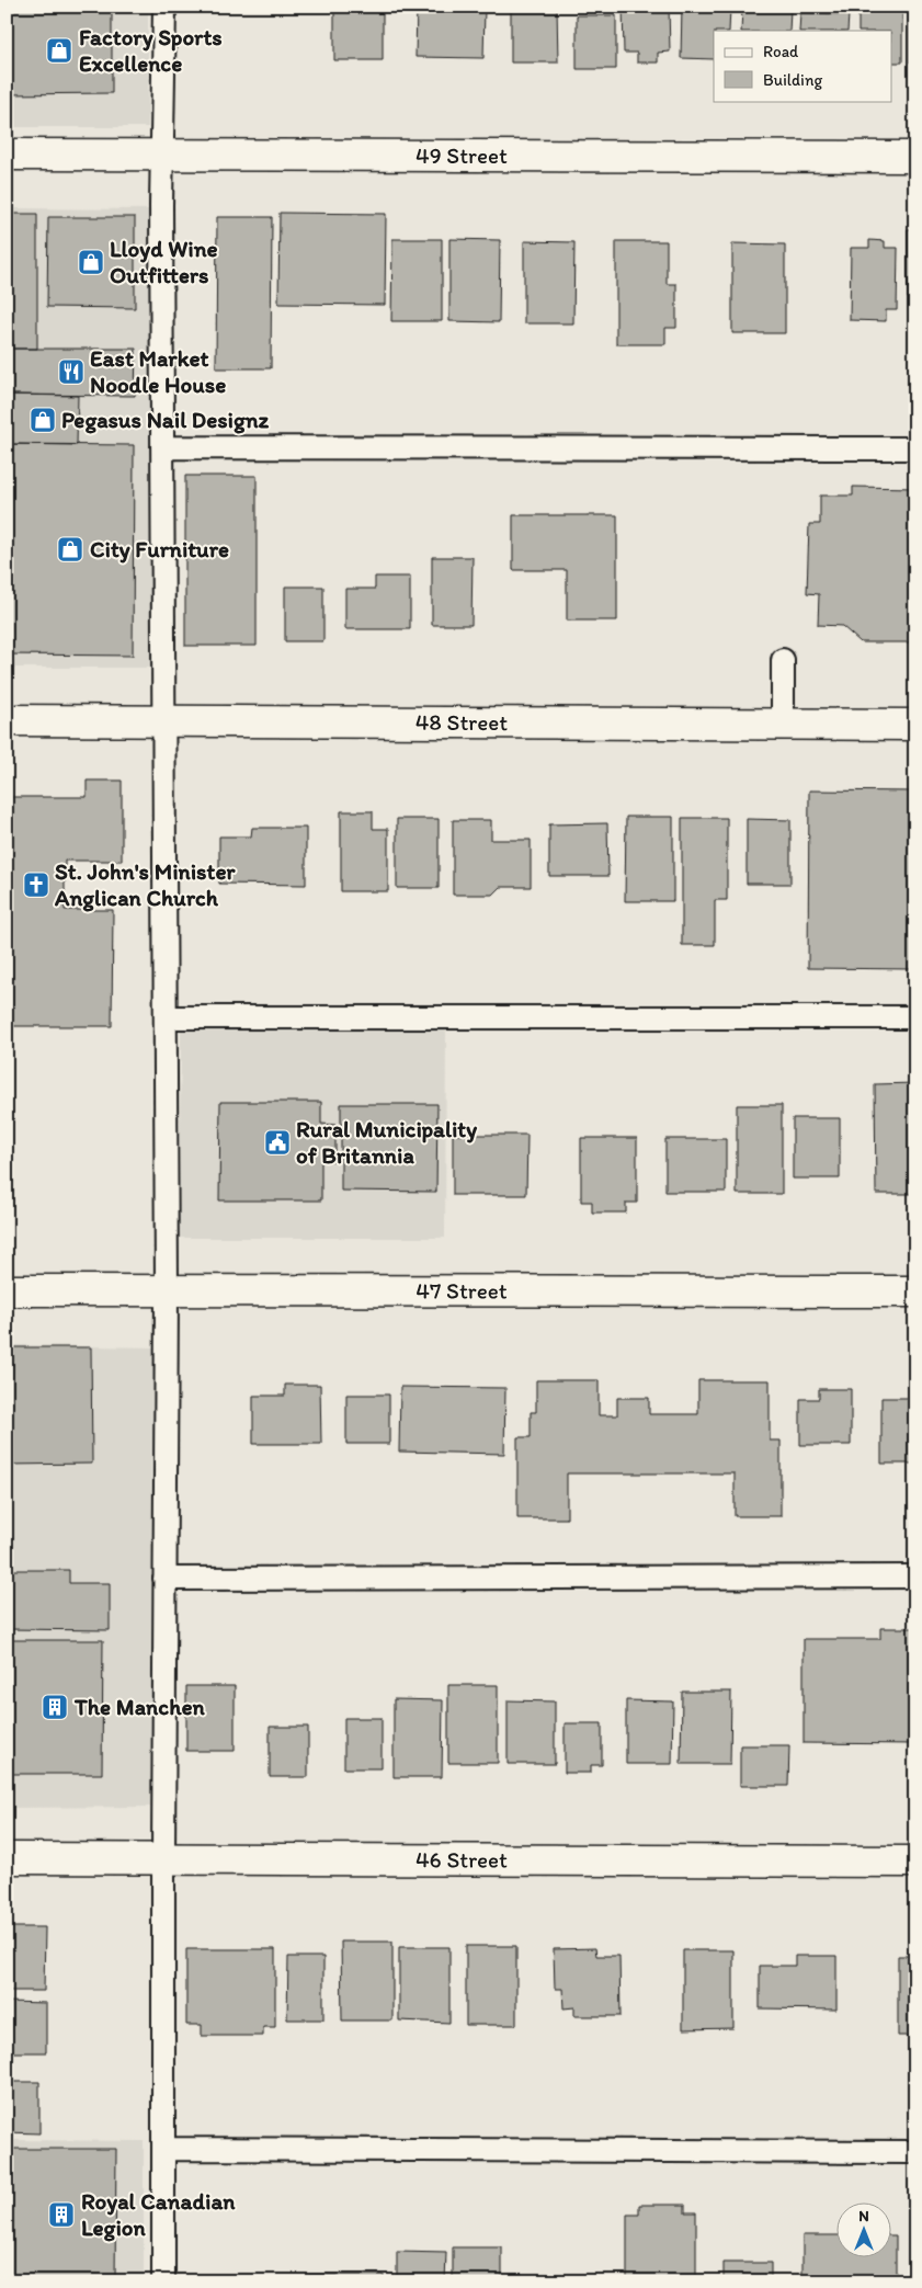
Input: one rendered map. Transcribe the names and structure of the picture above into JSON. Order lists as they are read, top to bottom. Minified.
{"streets":{"street":["49 Street","48 Street","47 Street","46 Street"]},"places":{"shop":["Factory Sports Excellence","Lloyd Wine Outfitters","Pegasus Nail Designz","City Furniture"],"restaurant":["East Market Noodle House"],"church":["St. John's Minister Anglican Church"],"public building":["Rural Municipality of Britannia"],"building":["The Manchen","Royal Canadian Legion"]},"legend":["Road","Building"],"north":"top"}
